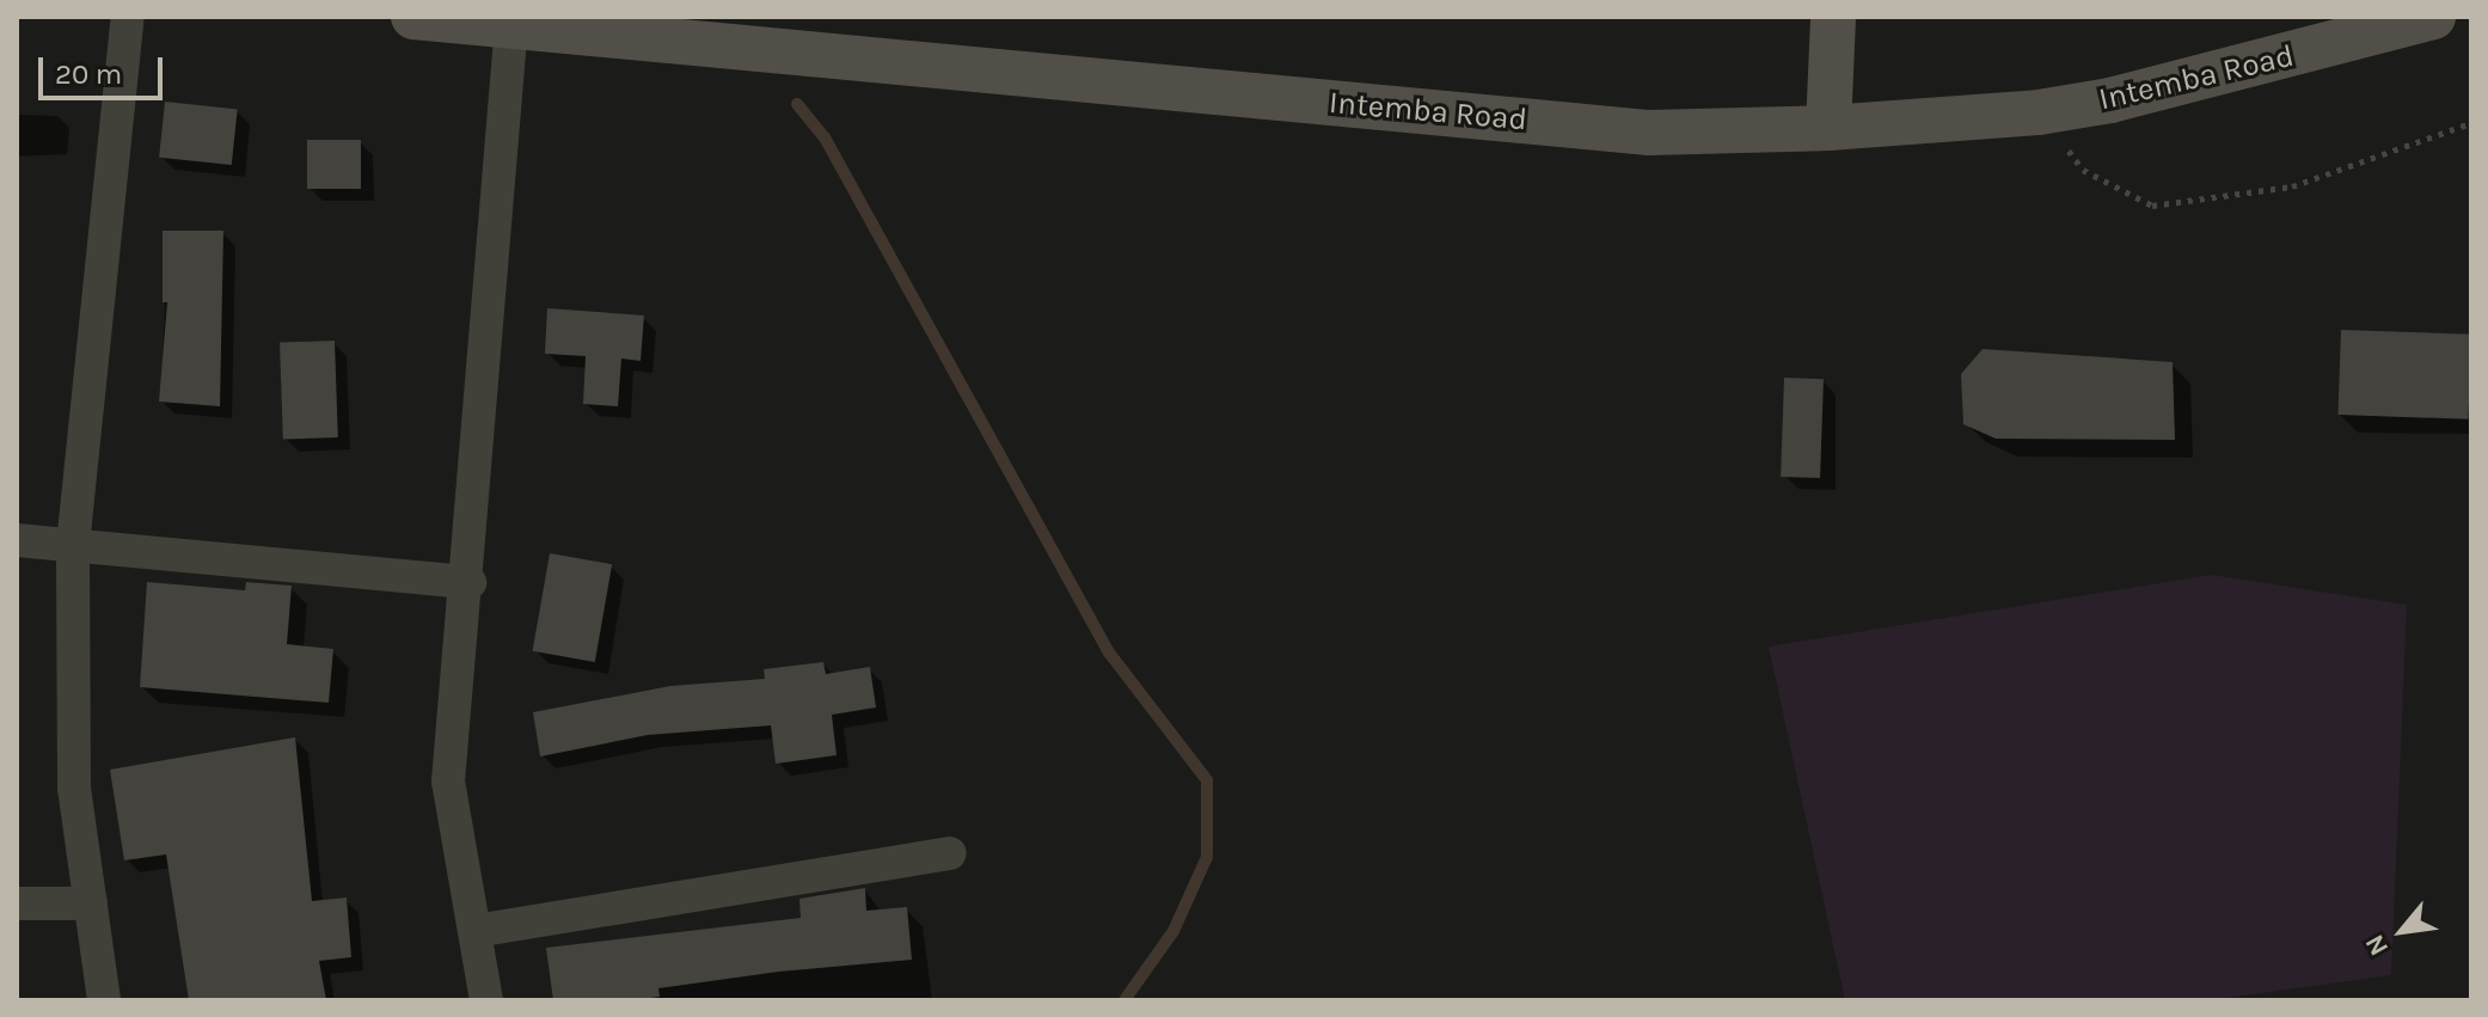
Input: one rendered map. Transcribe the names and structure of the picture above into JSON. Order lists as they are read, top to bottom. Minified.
{"streets":{"street":["Intemba Road"]},"scale_bar":"20 m","north":"bottom left"}
